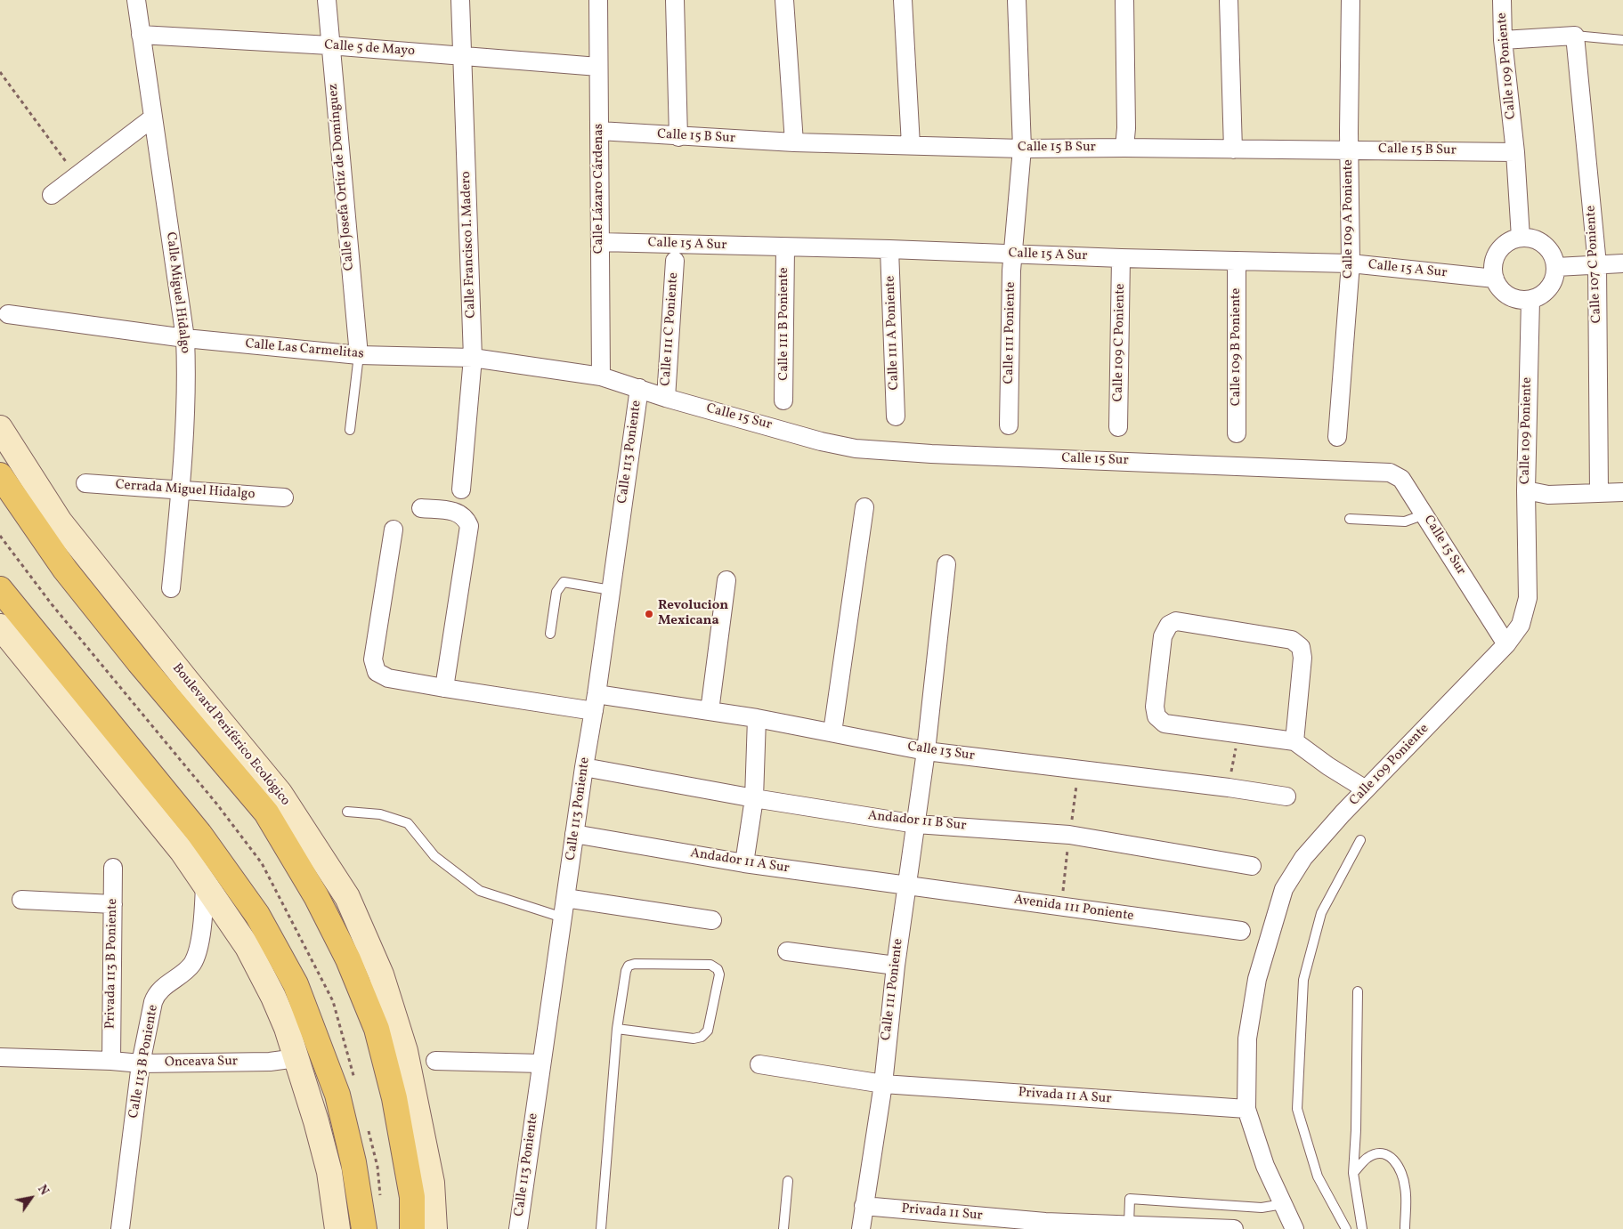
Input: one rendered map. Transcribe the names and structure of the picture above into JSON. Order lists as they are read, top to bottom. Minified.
{"streets":{"highway":["Boulevard Periférico Ecológico"],"street":["Calle 5 de Mayo","Calle 109 Poniente","Calle 15 B Sur","Calle Josefa Ortiz de Domínguez","Calle Lázaro Cárdenas","Calle 109 A Poniente","Calle Francisco I. Madero","Calle 15 A Sur","Calle 107 C Poniente","Calle Miguel Hidalgo","Calle 111 B Poniente","Calle 111 C Poniente","Calle 111 A Poniente","Calle 111 Poniente","Calle 109 C Poniente","Calle 109 B Poniente","Calle Las Carmelitas","Calle 15 Sur","Calle 113 Poniente","Cerrada Miguel Hidalgo","Calle 13 Sur","Andador 11 B Sur","Andador 11 A Sur","Avenida 111 Poniente","Privada 113 B Poniente","Calle 113 B Poniente","Onceava Sur","Privada 11 A Sur","Privada 11 Sur"]},"crossings":[["Calle 5 de Mayo","Calle Josefa Ortiz de Domínguez"],["Calle 5 de Mayo","Calle Lázaro Cárdenas"],["Calle 5 de Mayo","Calle Francisco I. Madero"],["Calle 5 de Mayo","Calle Miguel Hidalgo"],["Calle 109 Poniente","Calle 15 B Sur"],["Calle 109 Poniente","Calle 15 A Sur"],["Calle 109 Poniente","Calle 15 Sur"],["Calle 109 Poniente","Privada 11 A Sur"],["Calle 15 B Sur","Calle Lázaro Cárdenas"],["Calle 15 B Sur","Calle 109 A Poniente"],["Calle 15 B Sur","Calle 111 Poniente"],["Calle Josefa Ortiz de Domínguez","Calle Las Carmelitas"],["Calle Lázaro Cárdenas","Calle 15 A Sur"],["Calle Lázaro Cárdenas","Calle Las Carmelitas"],["Calle Lázaro Cárdenas","Calle 15 Sur"],["Calle 109 A Poniente","Calle 15 A Sur"],["Calle Francisco I. Madero","Calle Las Carmelitas"],["Calle 15 A Sur","Calle 111 B Poniente"],["Calle 15 A Sur","Calle 111 A Poniente"],["Calle 15 A Sur","Calle 111 Poniente"],["Calle 15 A Sur","Calle 109 C Poniente"],["Calle 15 A Sur","Calle 109 B Poniente"],["Calle Miguel Hidalgo","Calle Las Carmelitas"],["Calle Miguel Hidalgo","Cerrada Miguel Hidalgo"],["Calle 111 C Poniente","Calle 15 Sur"],["Calle 111 Poniente","Calle 13 Sur"],["Calle 111 Poniente","Andador 11 B Sur"],["Calle 111 Poniente","Andador 11 A Sur"],["Calle 111 Poniente","Avenida 111 Poniente"],["Calle 111 Poniente","Privada 11 A Sur"],["Calle 111 Poniente","Privada 11 Sur"],["Calle Las Carmelitas","Calle 15 Sur"],["Calle 15 Sur","Calle 113 Poniente"],["Calle 113 Poniente","Calle 13 Sur"],["Calle 113 Poniente","Andador 11 B Sur"],["Calle 113 Poniente","Andador 11 A Sur"],["Andador 11 A Sur","Avenida 111 Poniente"],["Privada 113 B Poniente","Onceava Sur"],["Calle 113 B Poniente","Onceava Sur"]],"places":["Revolucion Mexicana"],"north":"top right"}
